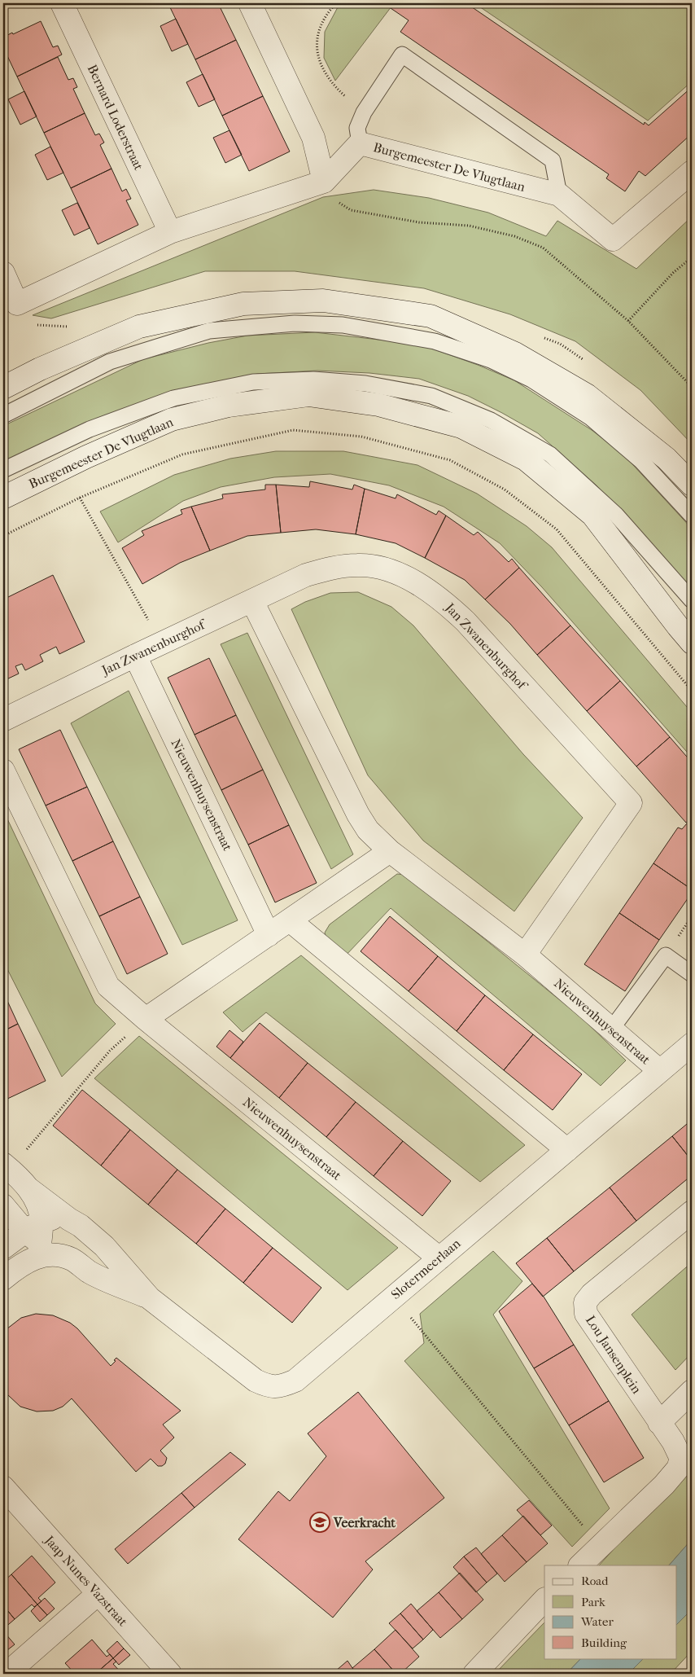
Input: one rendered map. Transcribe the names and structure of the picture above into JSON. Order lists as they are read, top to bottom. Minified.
{"streets":{"street":["Bernard Loderstraat","Burgemeester De Vlugtlaan","Jan Zwanenburghof","Nieuwenhuysenstraat","Slotermeerlaan","Lou Jansenplein","Jaap Nunes Vazstraat"]},"crossings":[["Bernard Loderstraat","Burgemeester De Vlugtlaan"],["Jan Zwanenburghof","Nieuwenhuysenstraat"],["Nieuwenhuysenstraat","Slotermeerlaan"]],"places":{"school or university":["Veerkracht"]},"legend":["Road","Park","Water","Building"]}
